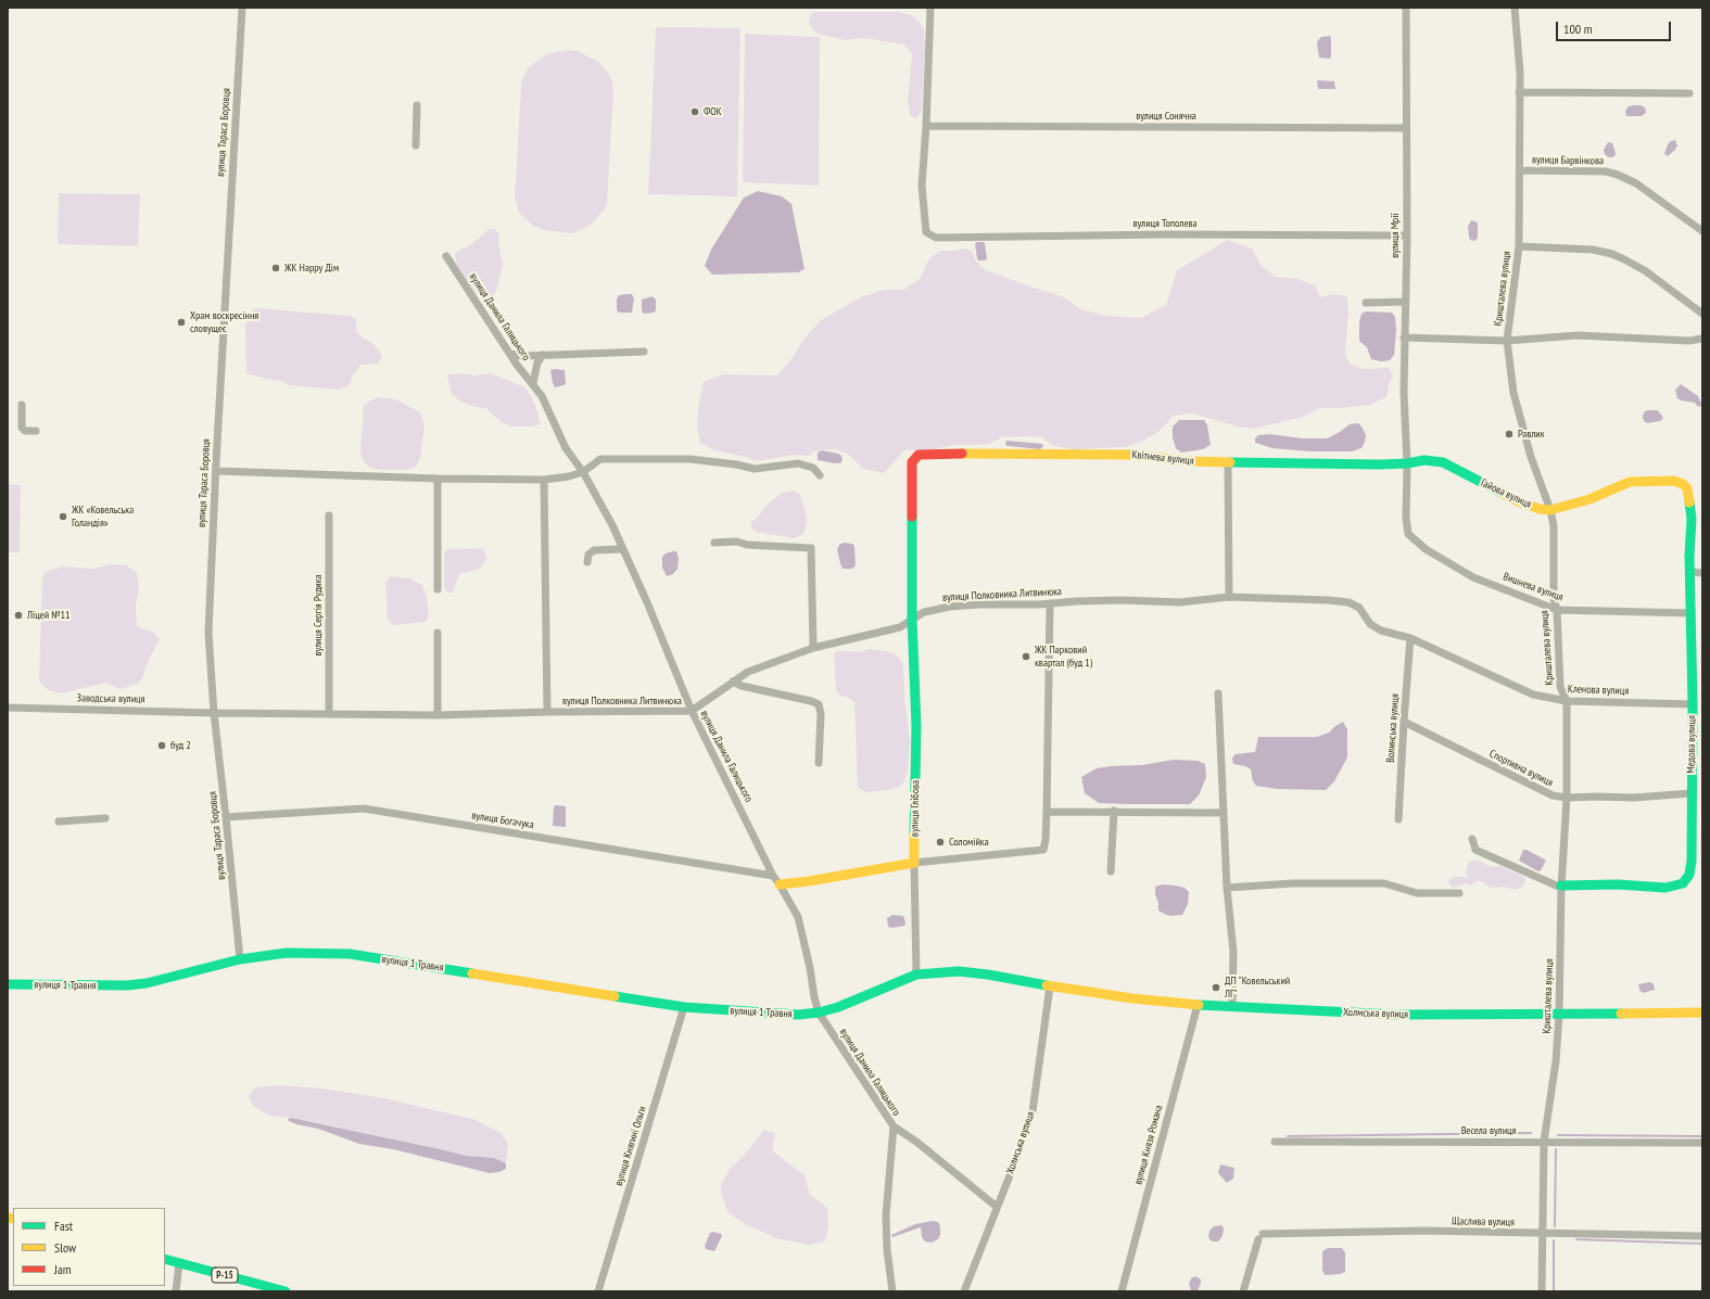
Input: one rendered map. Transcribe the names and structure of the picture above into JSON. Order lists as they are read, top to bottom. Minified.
{"streets":{"street":["вулиця Сонячна","вулиця Тараса Боровця","вулиця Барвінкова","вулиця Тополева","вулиця Мрії","Кришталева вулиця","вулиця Данила Галицького","Квітнева вулиця","Гайова вулиця","Вишнева вулиця","вулиця Полковника Литвинюка","вулиця Сергія Рудика","Кленова вулиця","Заводська вулиця","Волинська вулиця","Медова вулиця","Спортивна вулиця","вулиця Глібова","вулиця Богачука","вулиця 1 Травня","Холмська вулиця","Весела вулиця","вулиця Князя Романа","вулиця Княгині Ольги","Щаслива вулиця","Р-15"]},"crossings":[["вулиця Сонячна","вулиця Тополева"],["вулиця Сонячна","вулиця Мрії"],["вулиця Тараса Боровця","вулиця Полковника Литвинюка"],["вулиця Тараса Боровця","Заводська вулиця"],["вулиця Тараса Боровця","вулиця Богачука"],["вулиця Тараса Боровця","вулиця 1 Травня"],["вулиця Барвінкова","Кришталева вулиця"],["вулиця Тополева","вулиця Мрії"],["вулиця Мрії","Квітнева вулиця"],["вулиця Мрії","Гайова вулиця"],["вулиця Мрії","Вишнева вулиця"],["Кришталева вулиця","Гайова вулиця"],["Кришталева вулиця","Вишнева вулиця"],["Кришталева вулиця","Кленова вулиця"],["Кришталева вулиця","Медова вулиця"],["Кришталева вулиця","Спортивна вулиця"],["Кришталева вулиця","Холмська вулиця"],["Кришталева вулиця","Весела вулиця"],["Кришталева вулиця","Щаслива вулиця"],["вулиця Данила Галицького","вулиця Полковника Литвинюка"],["вулиця Данила Галицького","вулиця Богачука"],["вулиця Данила Галицького","вулиця 1 Травня"],["вулиця Данила Галицького","Холмська вулиця"],["Квітнева вулиця","Гайова вулиця"],["Квітнева вулиця","вулиця Глібова"],["Гайова вулиця","Медова вулиця"],["Вишнева вулиця","Медова вулиця"],["вулиця Полковника Литвинюка","вулиця Сергія Рудика"],["вулиця Полковника Литвинюка","Кленова вулиця"],["вулиця Полковника Литвинюка","Заводська вулиця"],["вулиця Полковника Литвинюка","Волинська вулиця"],["вулиця Полковника Литвинюка","вулиця Глібова"],["Кленова вулиця","Волинська вулиця"],["Кленова вулиця","Медова вулиця"],["Волинська вулиця","Спортивна вулиця"],["Медова вулиця","Спортивна вулиця"],["вулиця 1 Травня","Холмська вулиця"],["вулиця 1 Травня","вулиця Княгині Ольги"],["Холмська вулиця","вулиця Князя Романа"]],"places":["ФОК","ЖК Happy Дім","Храм воскресіння словущеє","Равлик","ЖК «Ковельська Голандія»","Ліцей №11","ЖК Парковий квартал (буд 1)","буд 2","Соломійка","ДП \"Ковельський ЛГ\""],"legend":["Fast","Slow","Jam"],"scale_bar":"100 m"}
